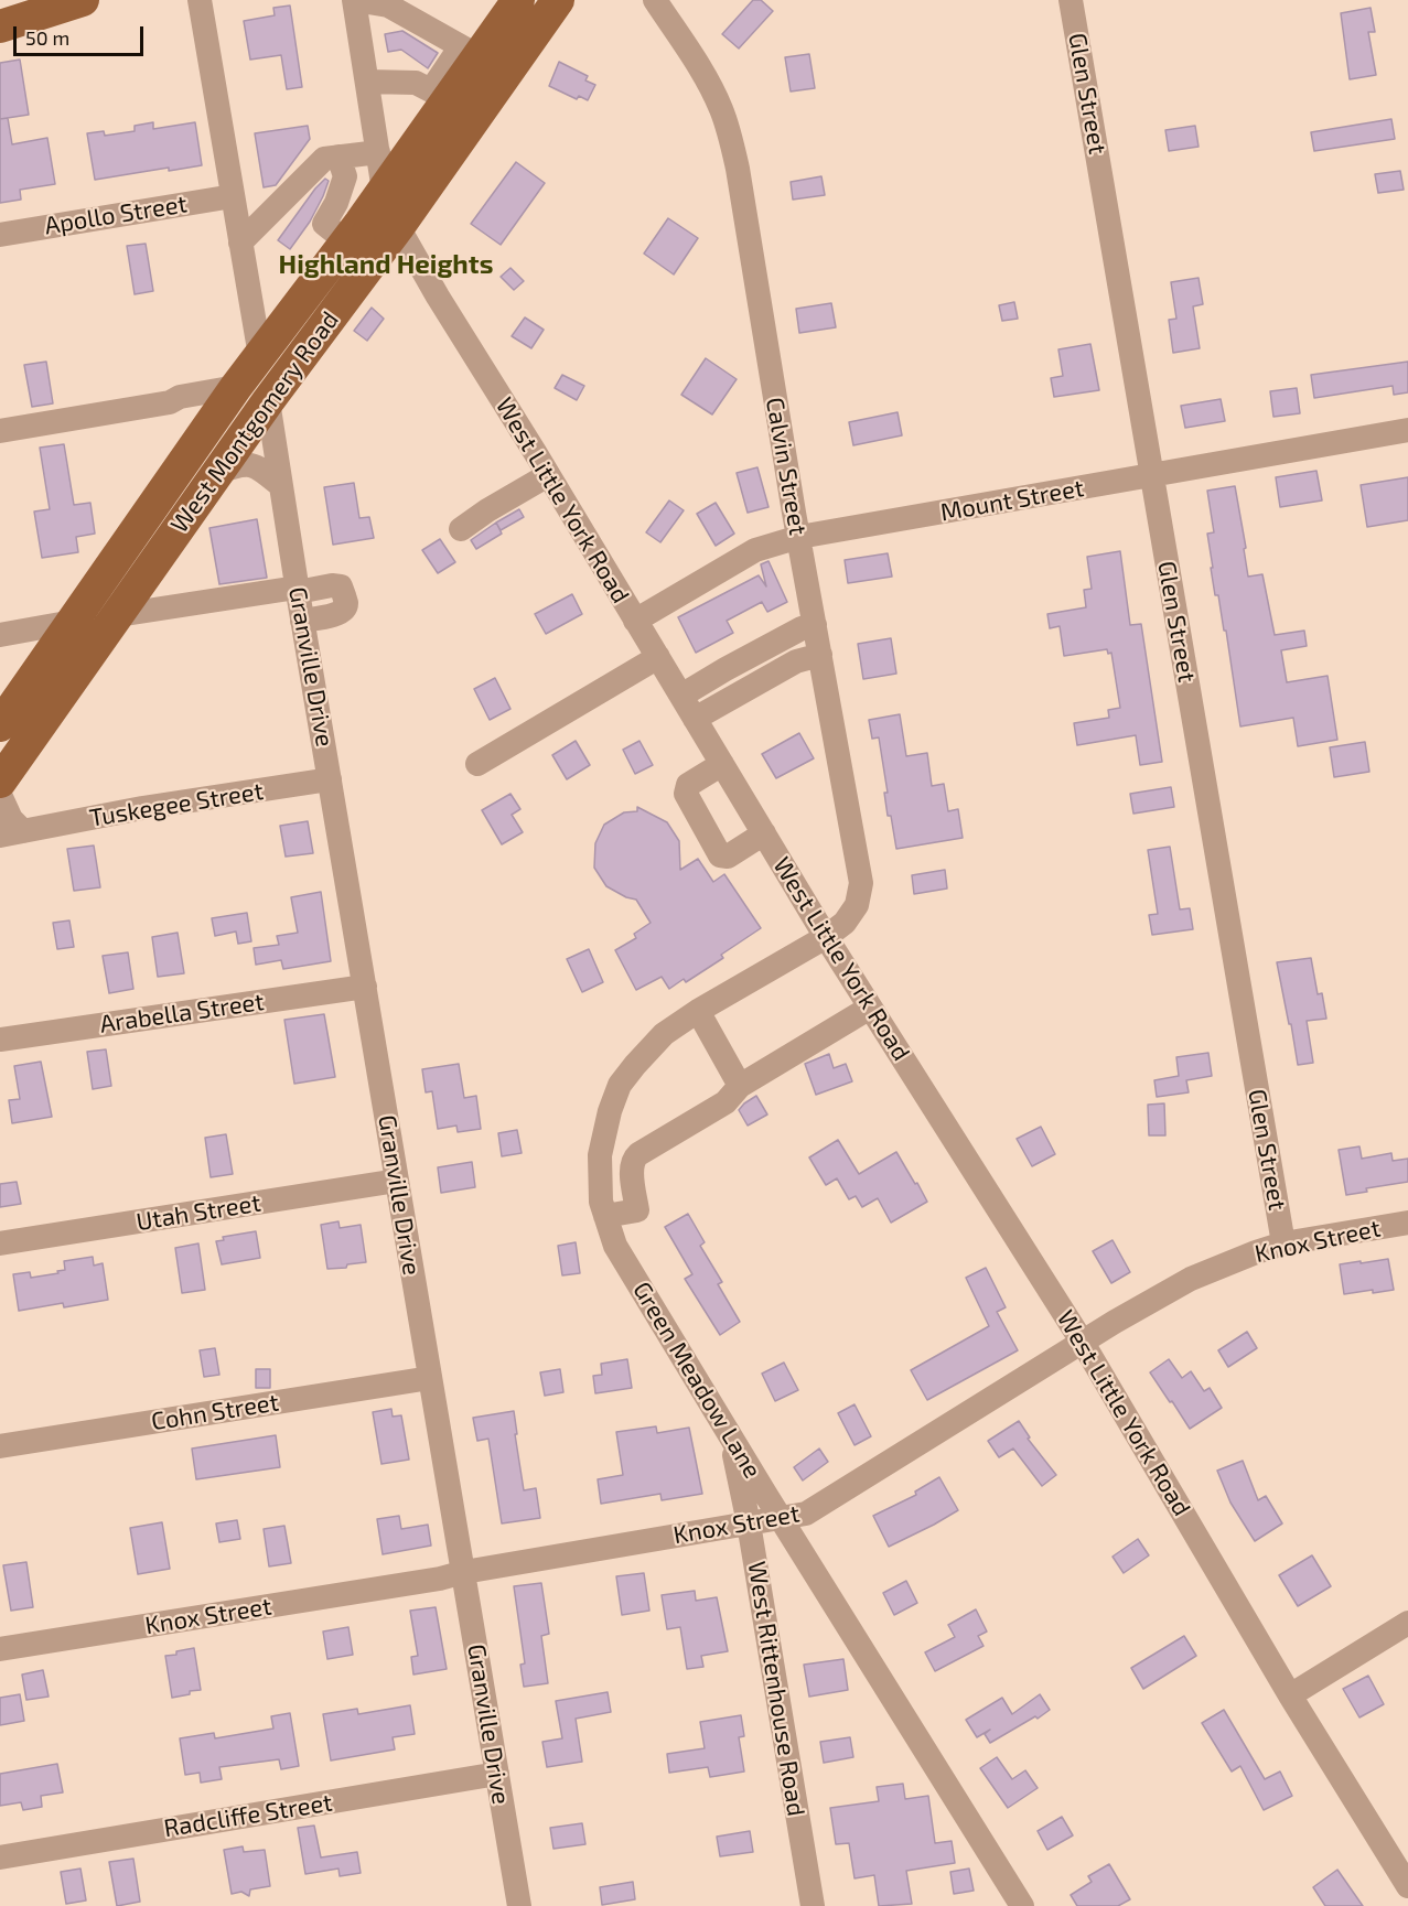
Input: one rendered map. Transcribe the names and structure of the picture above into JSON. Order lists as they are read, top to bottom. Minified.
{"streets":{"main road":["West Montgomery Road"],"street":["Glen Street","Apollo Street","Calvin Street","West Little York Road","Mount Street","Granville Drive","Tuskegee Street","Arabella Street","Utah Street","Knox Street","Green Meadow Lane","Cohn Street","West Rittenhouse Road","Radcliffe Street"]},"crossings":[["Glen Street","Mount Street"],["Glen Street","Knox Street"],["West Montgomery Road","West Little York Road"],["West Montgomery Road","Granville Drive"],["Calvin Street","West Little York Road"],["Calvin Street","Mount Street"],["Calvin Street","Green Meadow Lane"],["West Little York Road","Mount Street"],["West Little York Road","Knox Street"],["West Little York Road","Green Meadow Lane"],["Granville Drive","Tuskegee Street"],["Granville Drive","Arabella Street"],["Granville Drive","Utah Street"],["Granville Drive","Knox Street"],["Granville Drive","Cohn Street"],["Granville Drive","Radcliffe Street"],["Knox Street","Green Meadow Lane"],["Knox Street","West Rittenhouse Road"],["Green Meadow Lane","West Rittenhouse Road"]],"districts":["Highland Heights"],"scale_bar":"50 m"}
